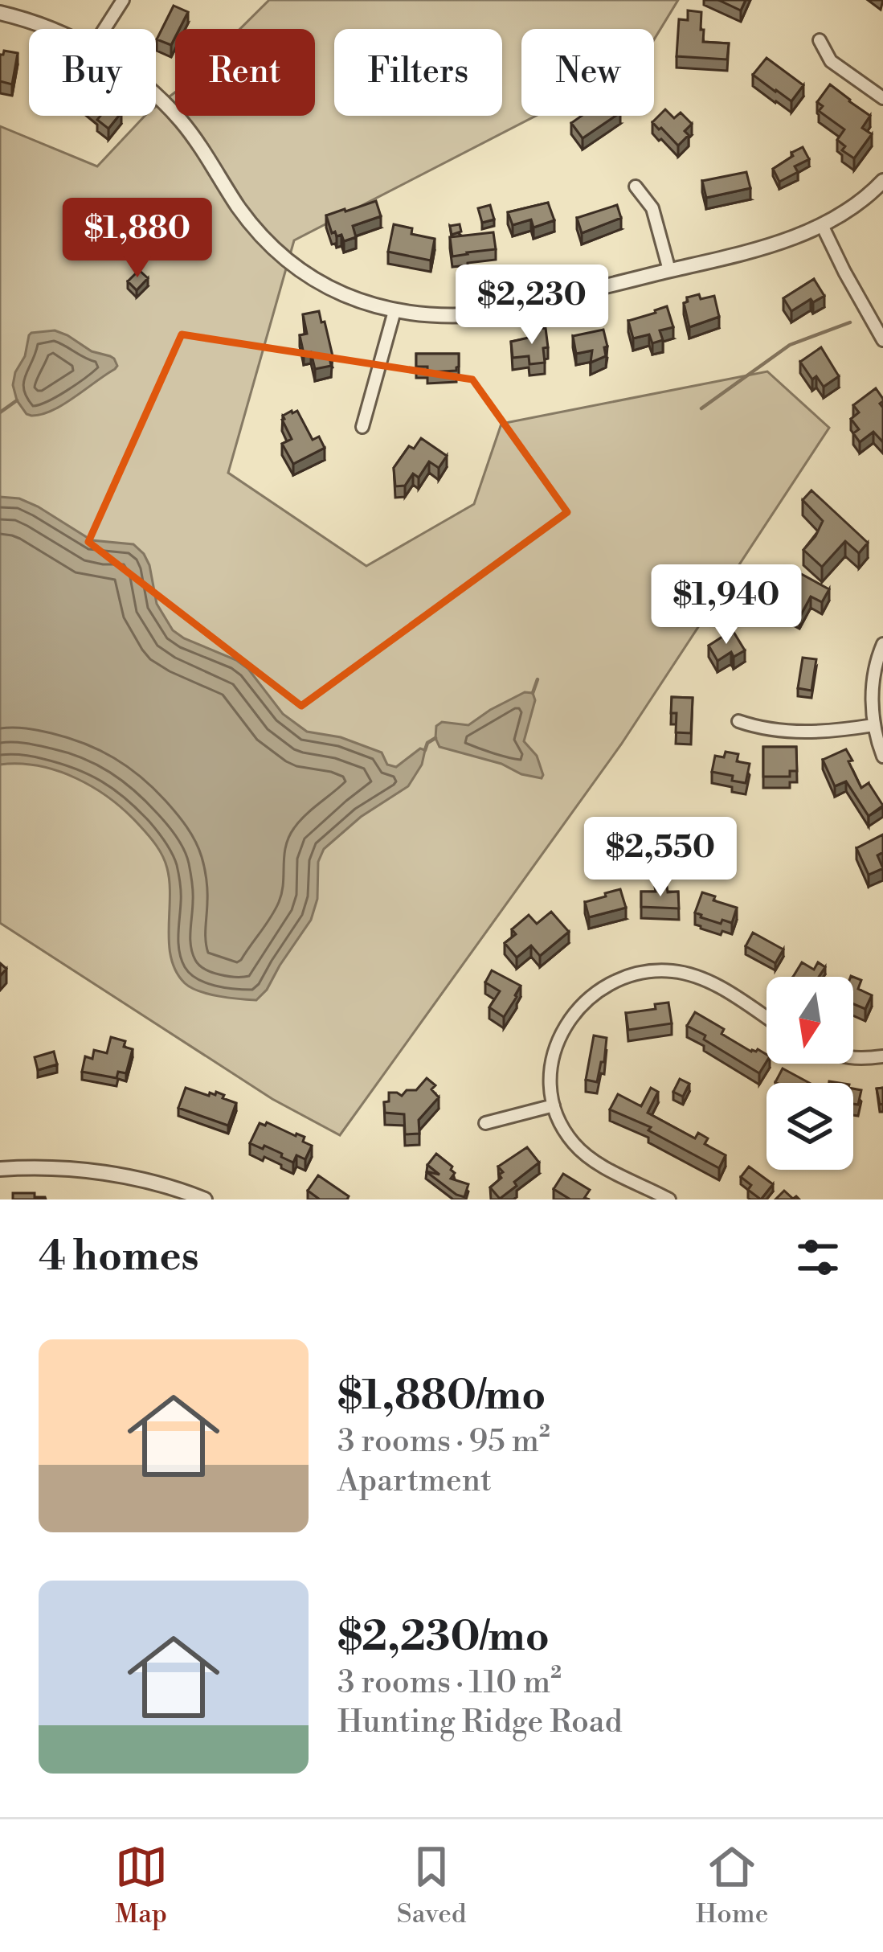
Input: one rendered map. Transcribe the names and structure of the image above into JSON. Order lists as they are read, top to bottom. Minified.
{"north":"bottom","page":{"chip":["Buy","Rent","Filters","New"],"price":["$1,880","$2,230","$1,940","$2,550"],"heading":"4 homes","list":[{"name":"$1,880/mo","note":"3 rooms · 95 m² · Apartment"},{"name":"$2,230/mo","note":"3 rooms · 110 m² · Hunting Ridge Road"}],"tabs":["Map","Saved","Home"]}}
